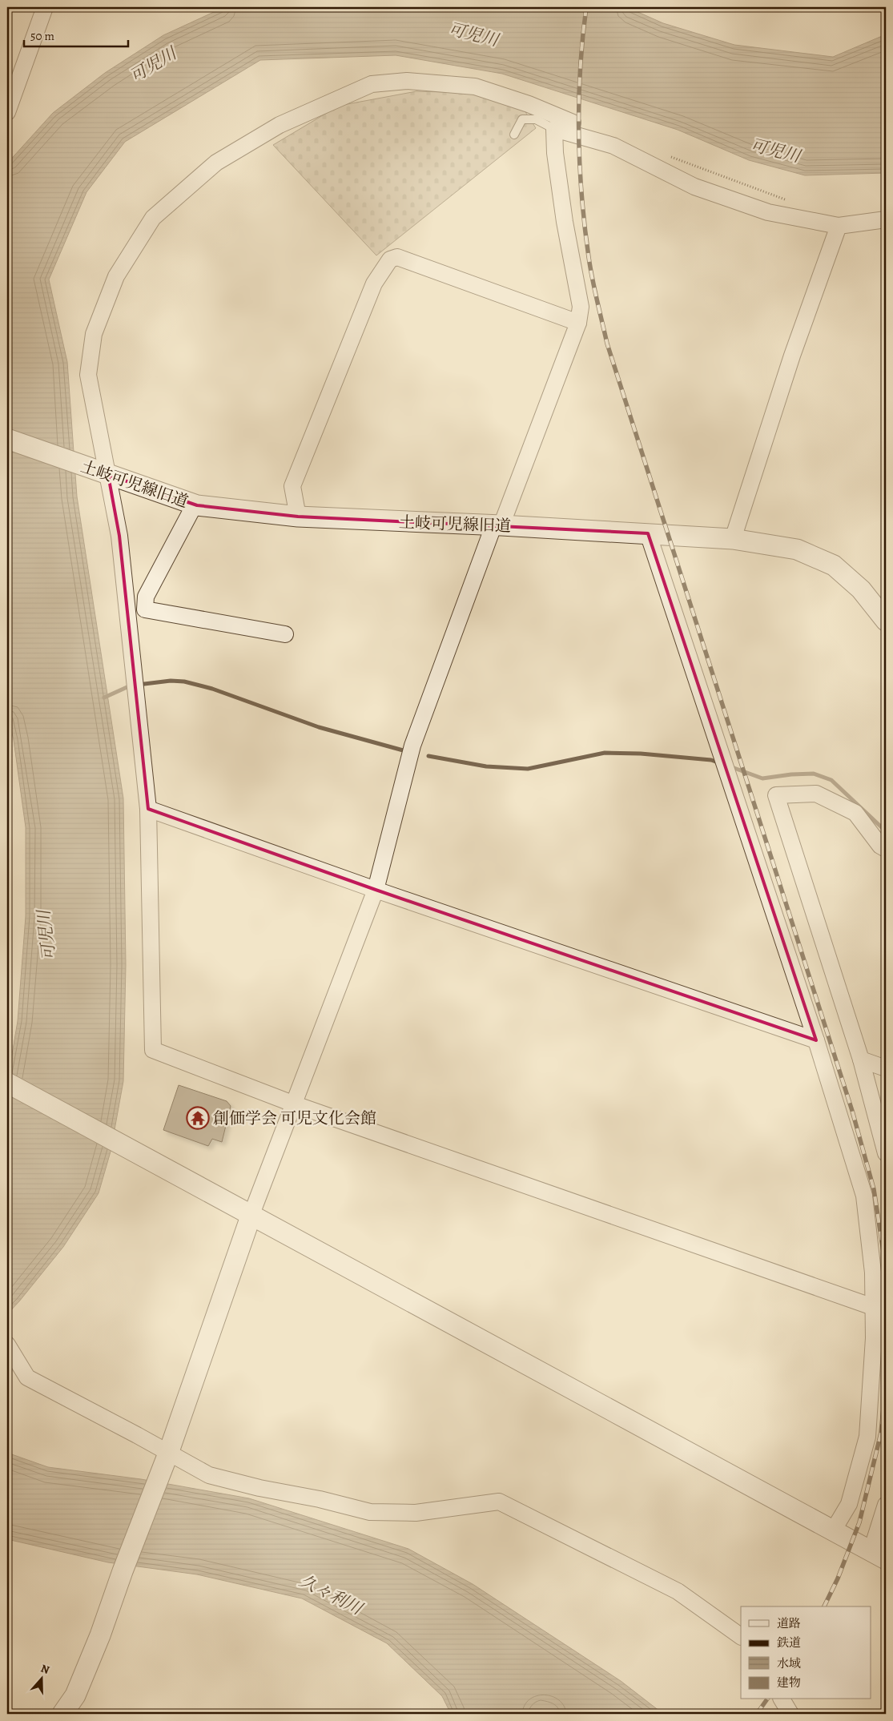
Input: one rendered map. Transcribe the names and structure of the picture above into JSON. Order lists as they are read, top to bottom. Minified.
{"streets":{"street":["土岐可児線旧道"]},"water":["可児川","久々利川"],"places":{"temple":["創価学会 可児文化会館"]},"legend":["道路","鉄道","水域","建物"],"scale_bar":"50 m","north":"top"}
